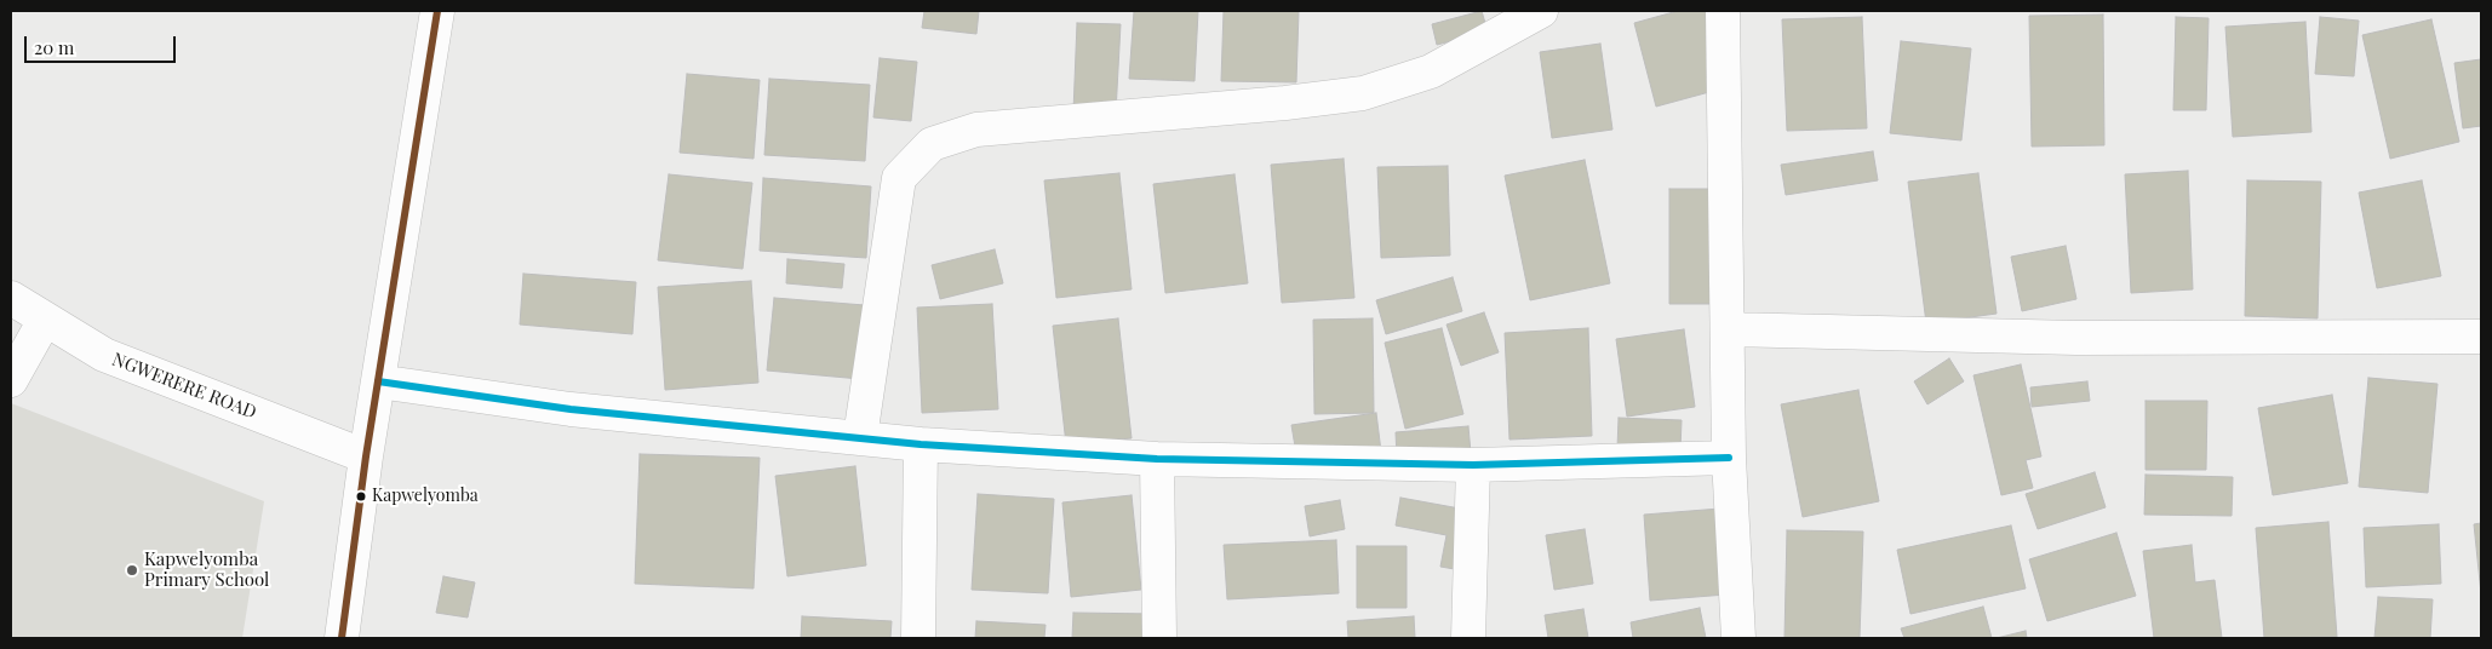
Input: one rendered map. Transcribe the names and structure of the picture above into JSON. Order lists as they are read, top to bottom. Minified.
{"streets":{"street":["NGWERERE ROAD"]},"places":["Kapwelyomba","Kapwelyomba Primary School"],"scale_bar":"20 m"}
